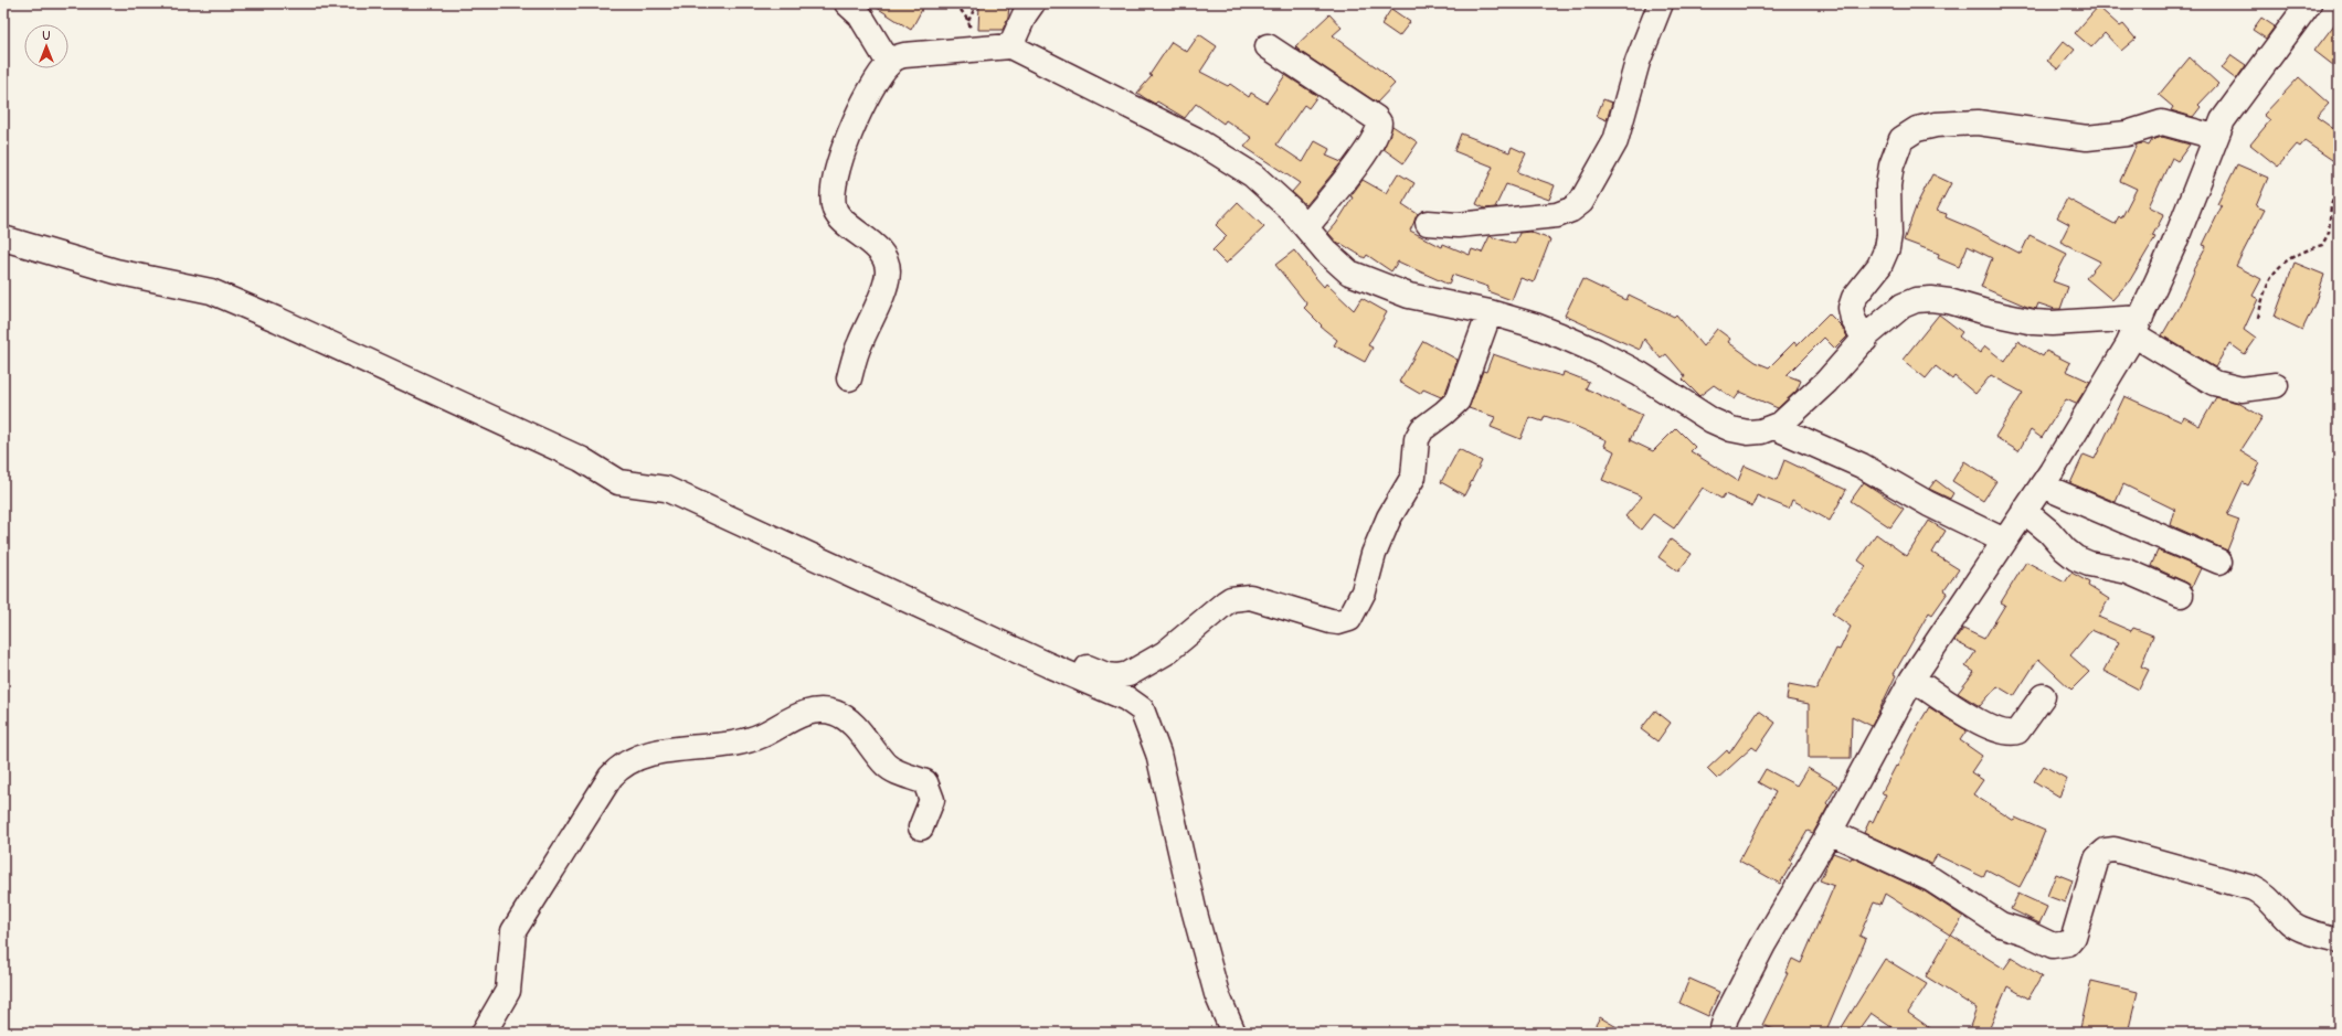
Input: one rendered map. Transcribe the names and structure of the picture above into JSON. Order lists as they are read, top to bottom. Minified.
{"north":"top"}
